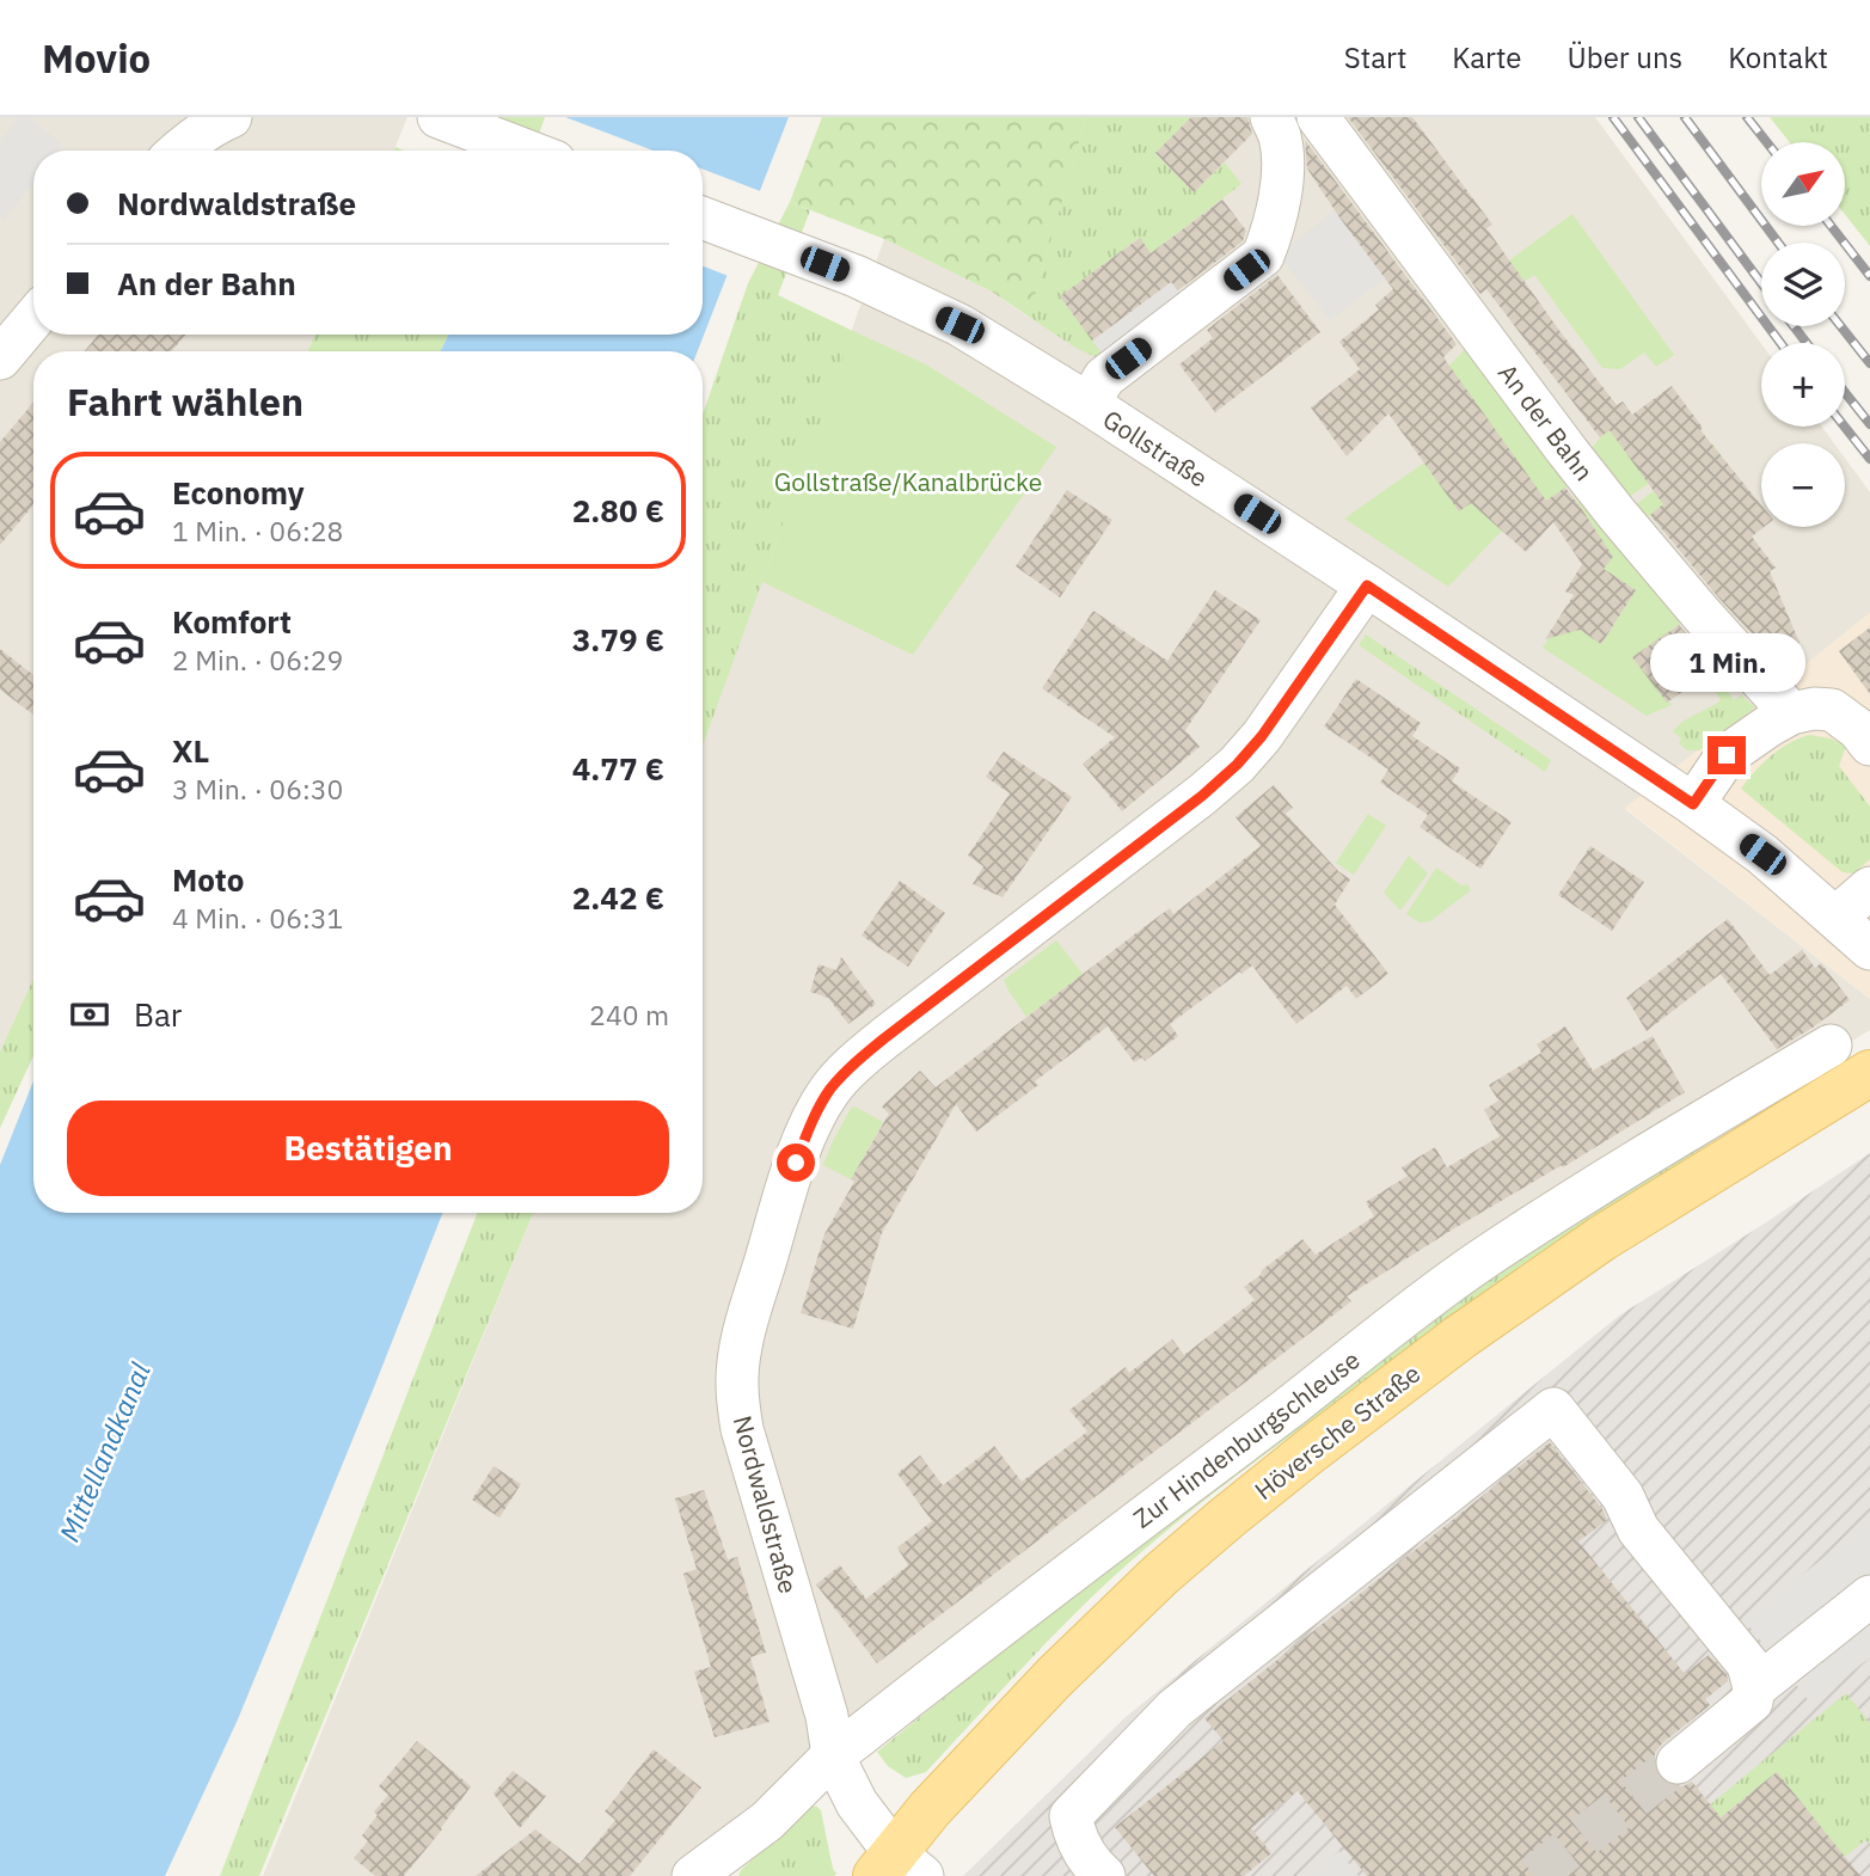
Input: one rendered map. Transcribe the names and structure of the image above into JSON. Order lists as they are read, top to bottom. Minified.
{"streets":{"main road":["Höversche Straße"],"street":["An der Bahn","Gollstraße","Zur Hindenburgschleuse","Nordwaldstraße"]},"crossings":[["Gollstraße","Nordwaldstraße"],["Höversche Straße","Nordwaldstraße"],["Zur Hindenburgschleuse","Nordwaldstraße"]],"water":["Mittellandkanal"],"parks":["Gollstraße/Kanalbrücke"],"north":"top right","page":{"header":"Movio","nav":["Start","Karte","Über uns","Kontakt"],"map_buttons":["+","−"],"banner":["Nordwaldstraße","An der Bahn"],"heading":"Fahrt wählen","list":[{"name":"Economy","note":"1 Min. · 06:28","value":"2.80 €"},{"name":"Komfort","note":"2 Min. · 06:29","value":"3.79 €"},{"name":"XL","note":"3 Min. · 06:30","value":"4.77 €"},{"name":"Moto","note":"4 Min. · 06:31","value":"2.42 €"}],"bubble":"1 Min.","pay":["Bar","240 m"],"buttons":"Bestätigen"}}
